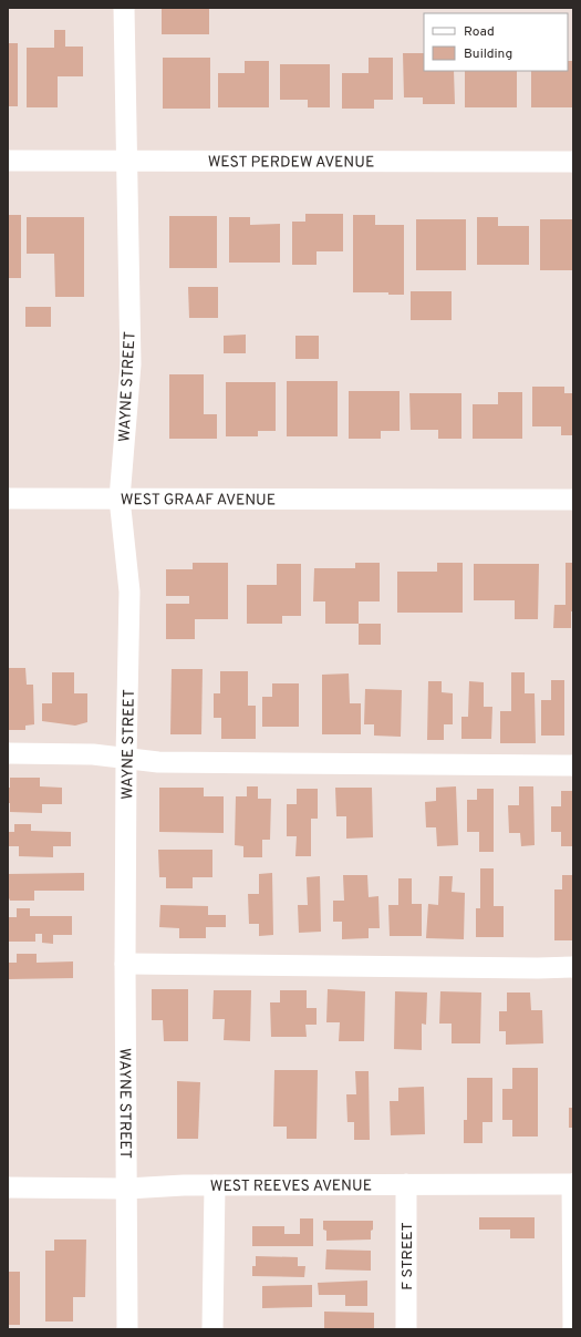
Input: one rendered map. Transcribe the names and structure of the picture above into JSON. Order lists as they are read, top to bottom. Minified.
{"streets":{"street":["WEST PERDEW AVENUE","WAYNE STREET","WEST GRAAF AVENUE","WEST REEVES AVENUE","F STREET"]},"crossings":[["WEST PERDEW AVENUE","WAYNE STREET"],["WAYNE STREET","WEST GRAAF AVENUE"],["WAYNE STREET","WEST REEVES AVENUE"],["WEST REEVES AVENUE","F STREET"]],"legend":["Road","Building"]}
